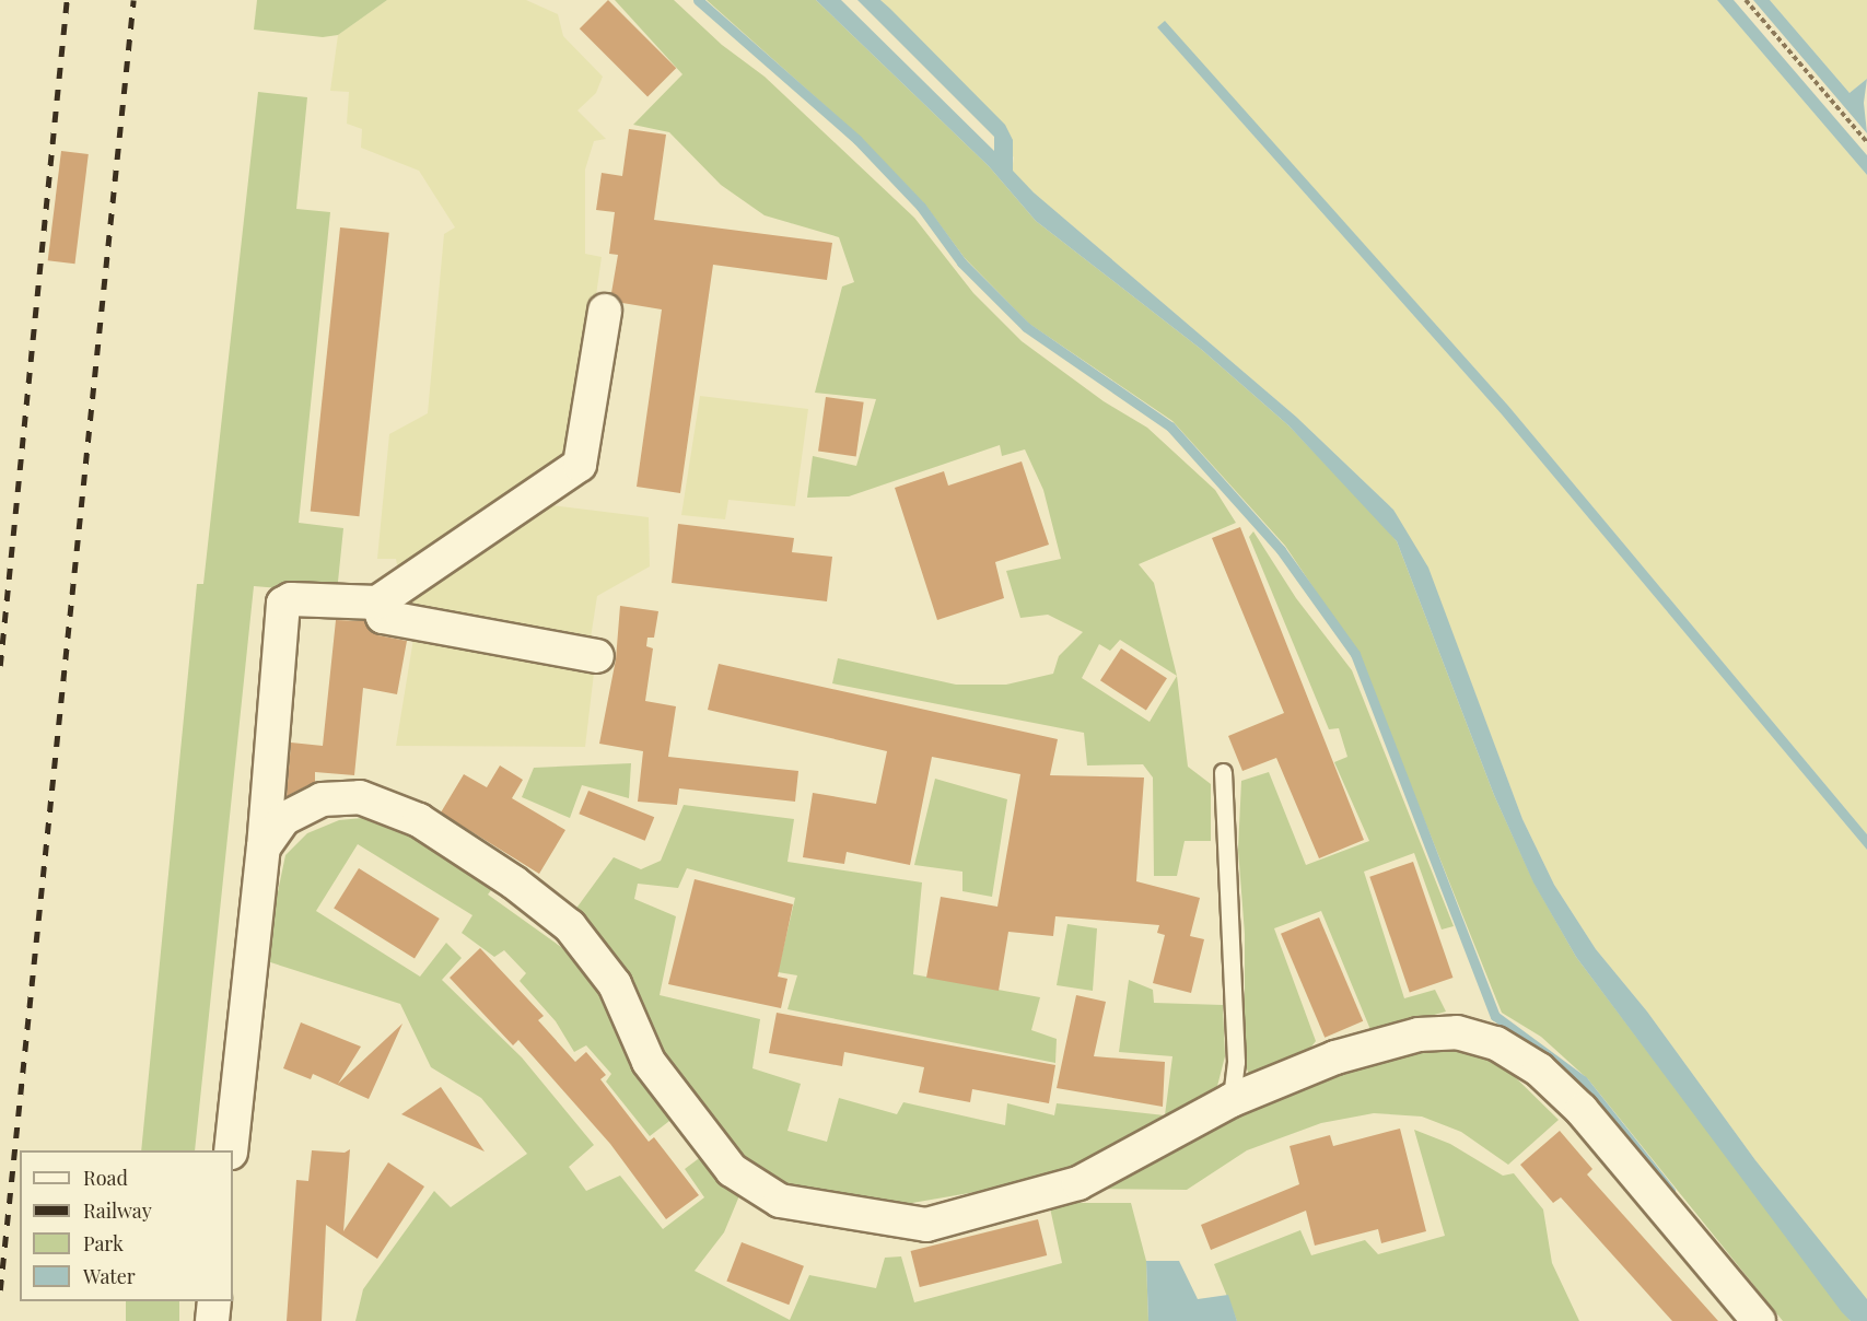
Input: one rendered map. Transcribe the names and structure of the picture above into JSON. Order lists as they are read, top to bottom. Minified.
{"legend":["Road","Railway","Park","Water"]}
